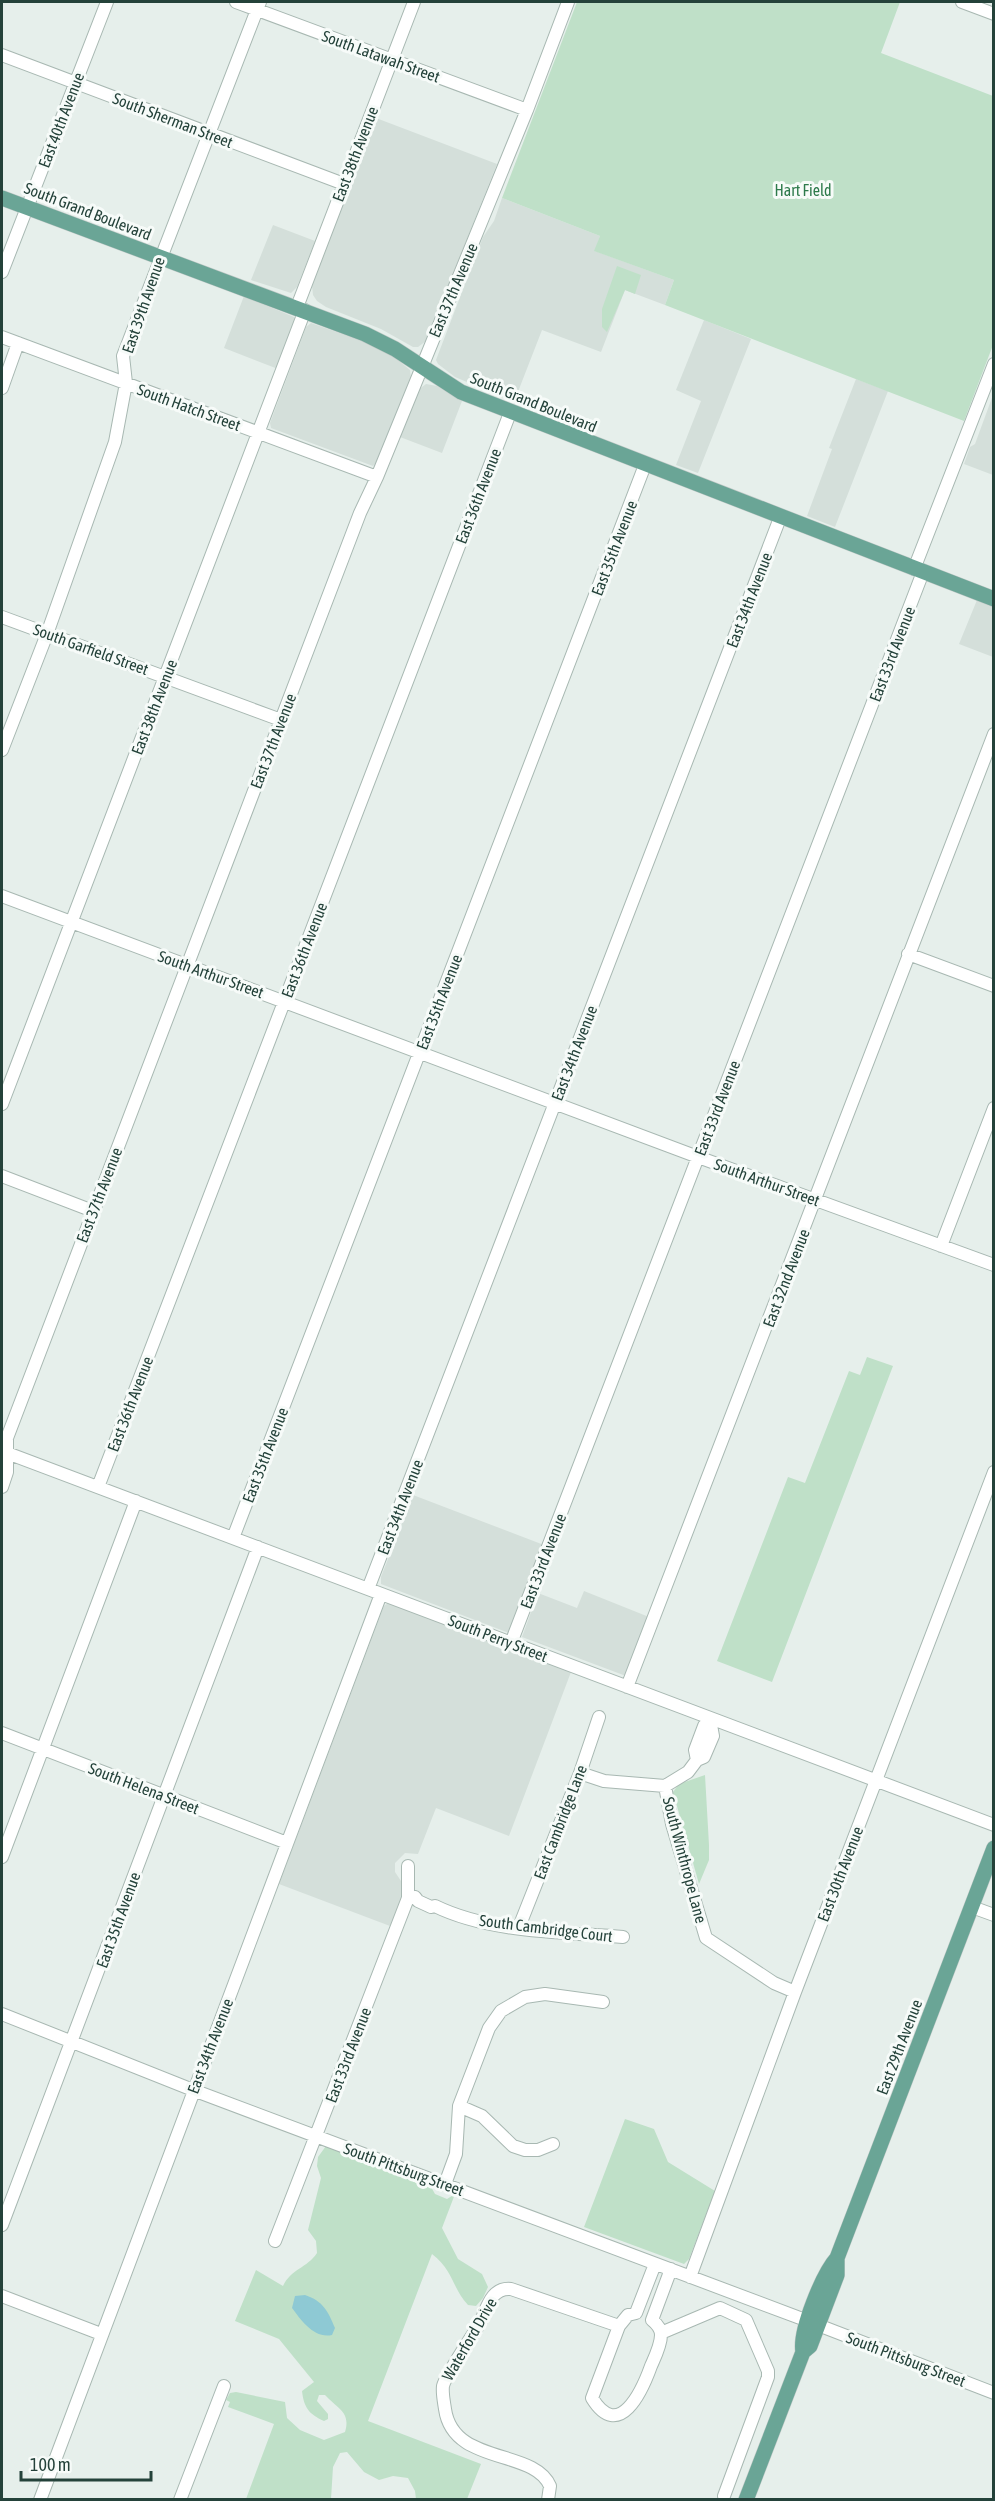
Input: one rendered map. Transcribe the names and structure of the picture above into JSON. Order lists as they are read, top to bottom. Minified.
{"streets":{"main road":["South Grand Boulevard","East 29th Avenue"],"street":["South Latawah Street","East 40th Avenue","South Sherman Street","East 38th Avenue","East 37th Avenue","East 39th Avenue","South Hatch Street","East 36th Avenue","East 35th Avenue","East 34th Avenue","South Garfield Street","East 33rd Avenue","South Arthur Street","East 32nd Avenue","South Perry Street","South Helena Street","East Cambridge Lane","South Winthrope Lane","East 30th Avenue","South Cambridge Court","South Pittsburg Street","Waterford Drive"]},"crossings":[["South Latawah Street","East 38th Avenue"],["South Latawah Street","East 37th Avenue"],["South Latawah Street","East 39th Avenue"],["East 40th Avenue","South Sherman Street"],["East 40th Avenue","South Grand Boulevard"],["South Sherman Street","East 38th Avenue"],["South Sherman Street","East 39th Avenue"],["East 38th Avenue","South Grand Boulevard"],["East 38th Avenue","South Hatch Street"],["East 38th Avenue","South Garfield Street"],["East 38th Avenue","South Arthur Street"],["South Grand Boulevard","East 37th Avenue"],["South Grand Boulevard","East 39th Avenue"],["South Grand Boulevard","East 36th Avenue"],["South Grand Boulevard","East 35th Avenue"],["South Grand Boulevard","East 34th Avenue"],["South Grand Boulevard","East 33rd Avenue"],["East 37th Avenue","South Hatch Street"],["East 37th Avenue","South Garfield Street"],["East 37th Avenue","South Arthur Street"],["East 37th Avenue","South Perry Street"],["East 39th Avenue","South Hatch Street"],["East 39th Avenue","South Garfield Street"],["East 36th Avenue","South Arthur Street"],["East 36th Avenue","South Perry Street"],["East 35th Avenue","South Arthur Street"],["East 35th Avenue","South Perry Street"],["East 35th Avenue","South Helena Street"],["East 35th Avenue","South Pittsburg Street"],["East 34th Avenue","South Arthur Street"],["East 34th Avenue","South Perry Street"],["East 34th Avenue","South Helena Street"],["East 34th Avenue","South Pittsburg Street"],["East 33rd Avenue","South Arthur Street"],["East 33rd Avenue","South Perry Street"],["East 33rd Avenue","South Cambridge Court"],["East 33rd Avenue","South Pittsburg Street"],["South Arthur Street","East 32nd Avenue"],["East 32nd Avenue","South Perry Street"],["South Perry Street","East 30th Avenue"],["East Cambridge Lane","South Cambridge Court"],["South Winthrope Lane","East 30th Avenue"],["East 30th Avenue","South Pittsburg Street"],["East 29th Avenue","South Pittsburg Street"]],"parks":["Hart Field"],"scale_bar":"100 m"}
